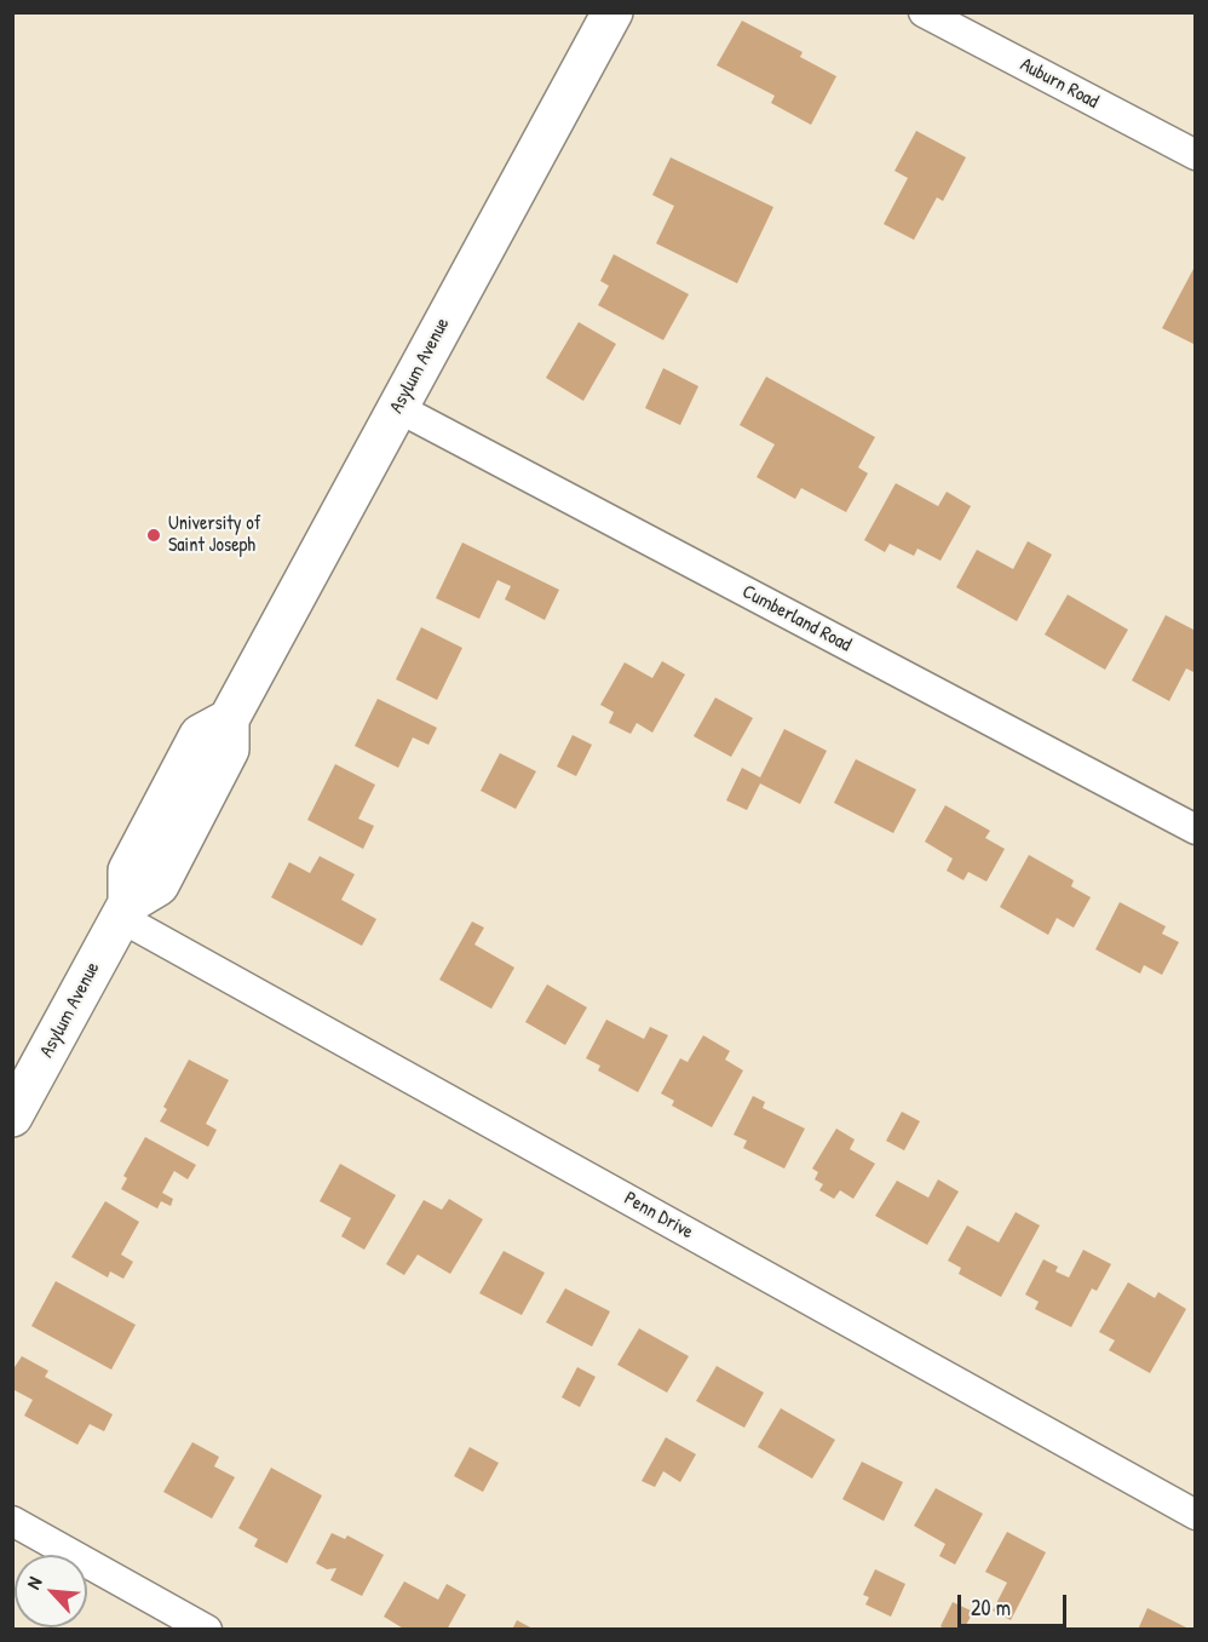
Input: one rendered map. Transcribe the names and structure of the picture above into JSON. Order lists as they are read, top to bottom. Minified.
{"streets":{"main road":["Asylum Avenue"],"street":["Auburn Road","Cumberland Road","Penn Drive"]},"crossings":[["Asylum Avenue","Cumberland Road"],["Asylum Avenue","Penn Drive"]],"places":["University of Saint Joseph"],"scale_bar":"20 m","north":"top left"}
